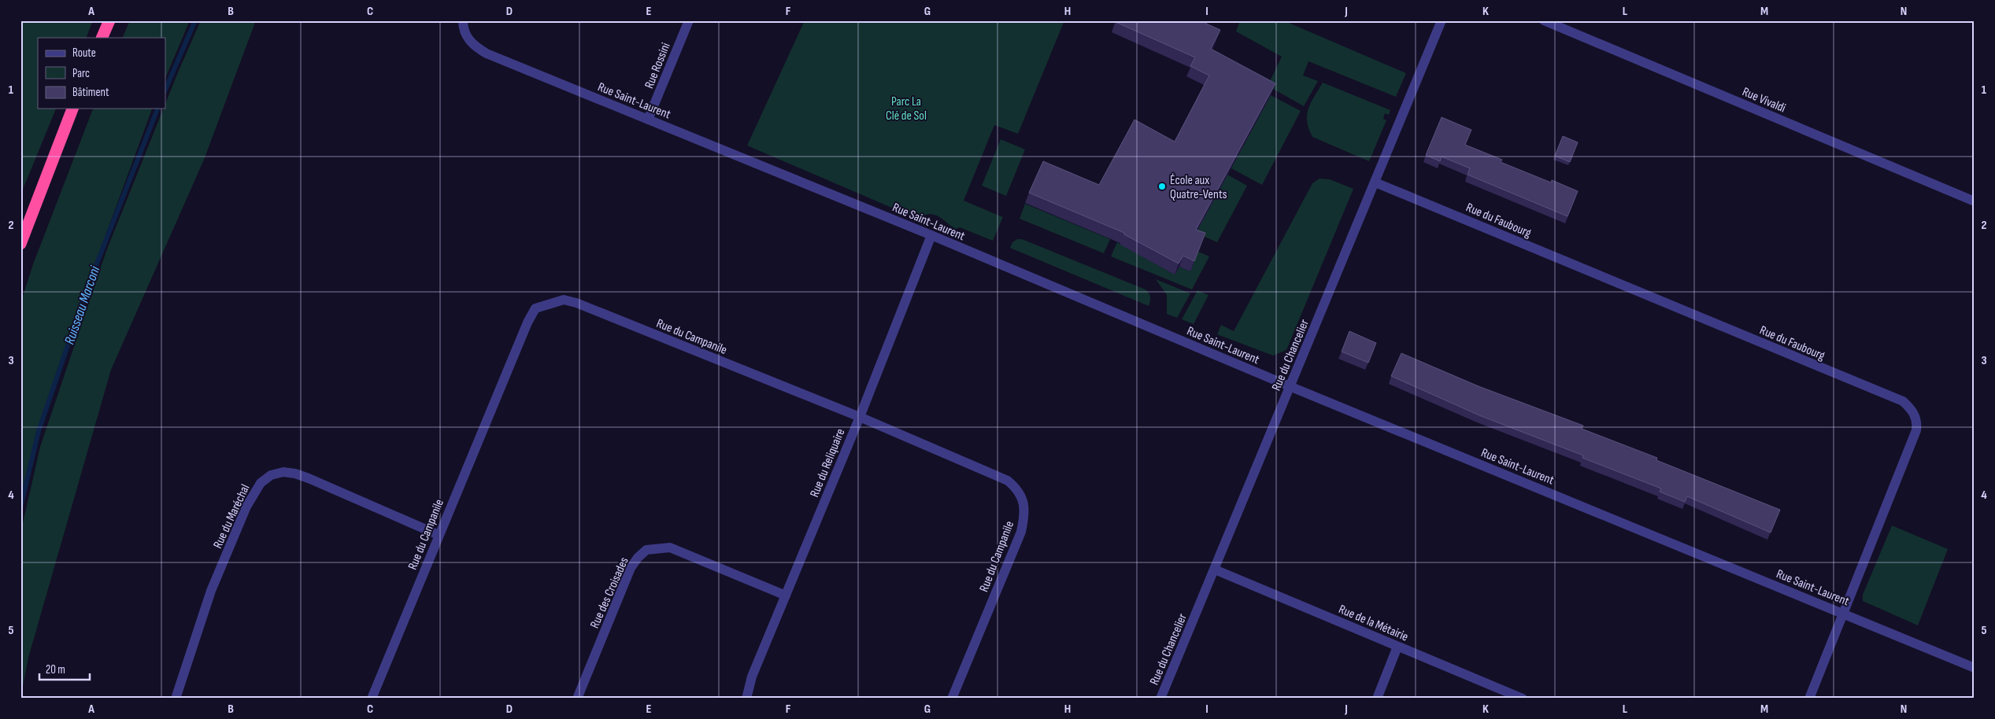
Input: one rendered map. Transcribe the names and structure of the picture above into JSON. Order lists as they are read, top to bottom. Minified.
{"streets":{"street":["Rue Rossini","Rue Vivaldi","Rue Saint-Laurent","Rue du Faubourg","Rue du Campanile","Rue du Chancelier","Rue du Reliquaire","Rue du Maréchal","Rue des Croisades","Rue de la Métairie"]},"crossings":[["Rue Rossini","Rue Saint-Laurent"],["Rue Saint-Laurent","Rue du Faubourg"],["Rue Saint-Laurent","Rue du Chancelier"],["Rue Saint-Laurent","Rue du Reliquaire"],["Rue du Faubourg","Rue du Chancelier"],["Rue du Campanile","Rue du Reliquaire"],["Rue du Campanile","Rue du Maréchal"],["Rue du Chancelier","Rue de la Métairie"],["Rue du Reliquaire","Rue des Croisades"]],"water":["Ruisseau Marconi"],"parks":["Parc La Clé de Sol"],"places":["École aux Quatre-Vents"],"legend":["Route","Parc","Bâtiment"],"scale_bar":"20 m","grid":{"columns":["A","B","C","D","E","F","G","H","I","J","K","L","M","N"],"rows":["1","2","3","4","5"]}}
